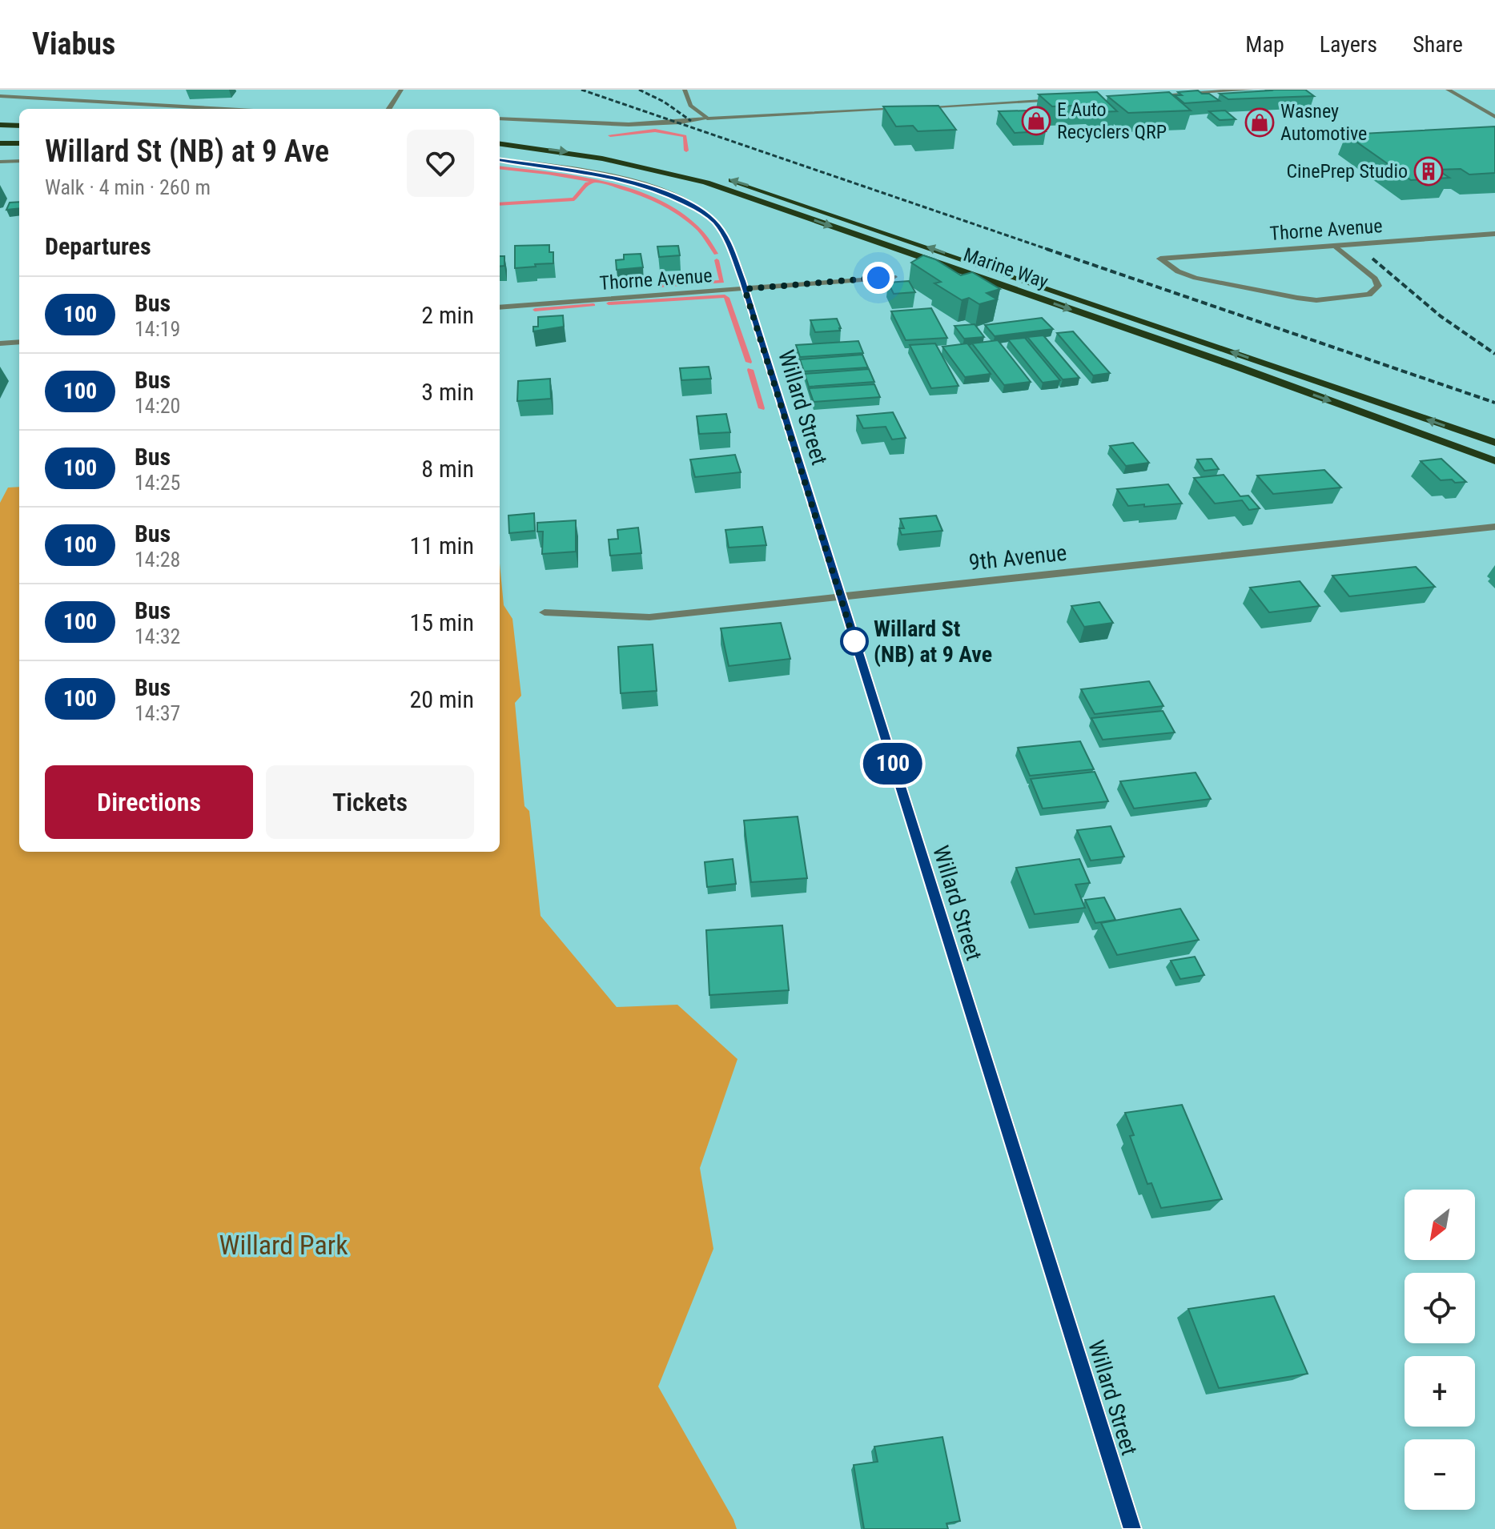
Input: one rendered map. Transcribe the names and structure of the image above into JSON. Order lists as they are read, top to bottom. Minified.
{"streets":{"main road":["Marine Way"],"street":["Thorne Avenue","Willard Street","9th Avenue"]},"crossings":[["Thorne Avenue","Willard Street"],["Willard Street","9th Avenue"]],"parks":["Willard Park"],"places":{"shop":["E Auto Recyclers QRP","Wasney Automotive"],"building":["CinePrep Studio"],"other":["Willard St (NB) at 9 Ave"]},"lines":["bus line 100"],"north":"bottom left","page":{"header":"Viabus","nav":["Map","Layers","Share"],"on_map":"100","heading":[["Willard St (NB) at 9 Ave","Walk · 4 min · 260 m"],"Departures"],"list":[{"mark":"100","name":"Bus","note":"14:19","value":"2 min"},{"mark":"100","name":"Bus","note":"14:20","value":"3 min"},{"mark":"100","name":"Bus","note":"14:25","value":"8 min"},{"mark":"100","name":"Bus","note":"14:28","value":"11 min"},{"mark":"100","name":"Bus","note":"14:32","value":"15 min"},{"mark":"100","name":"Bus","note":"14:37","value":"20 min"}],"buttons":["Directions","Tickets"],"map_buttons":["+","−"]}}
